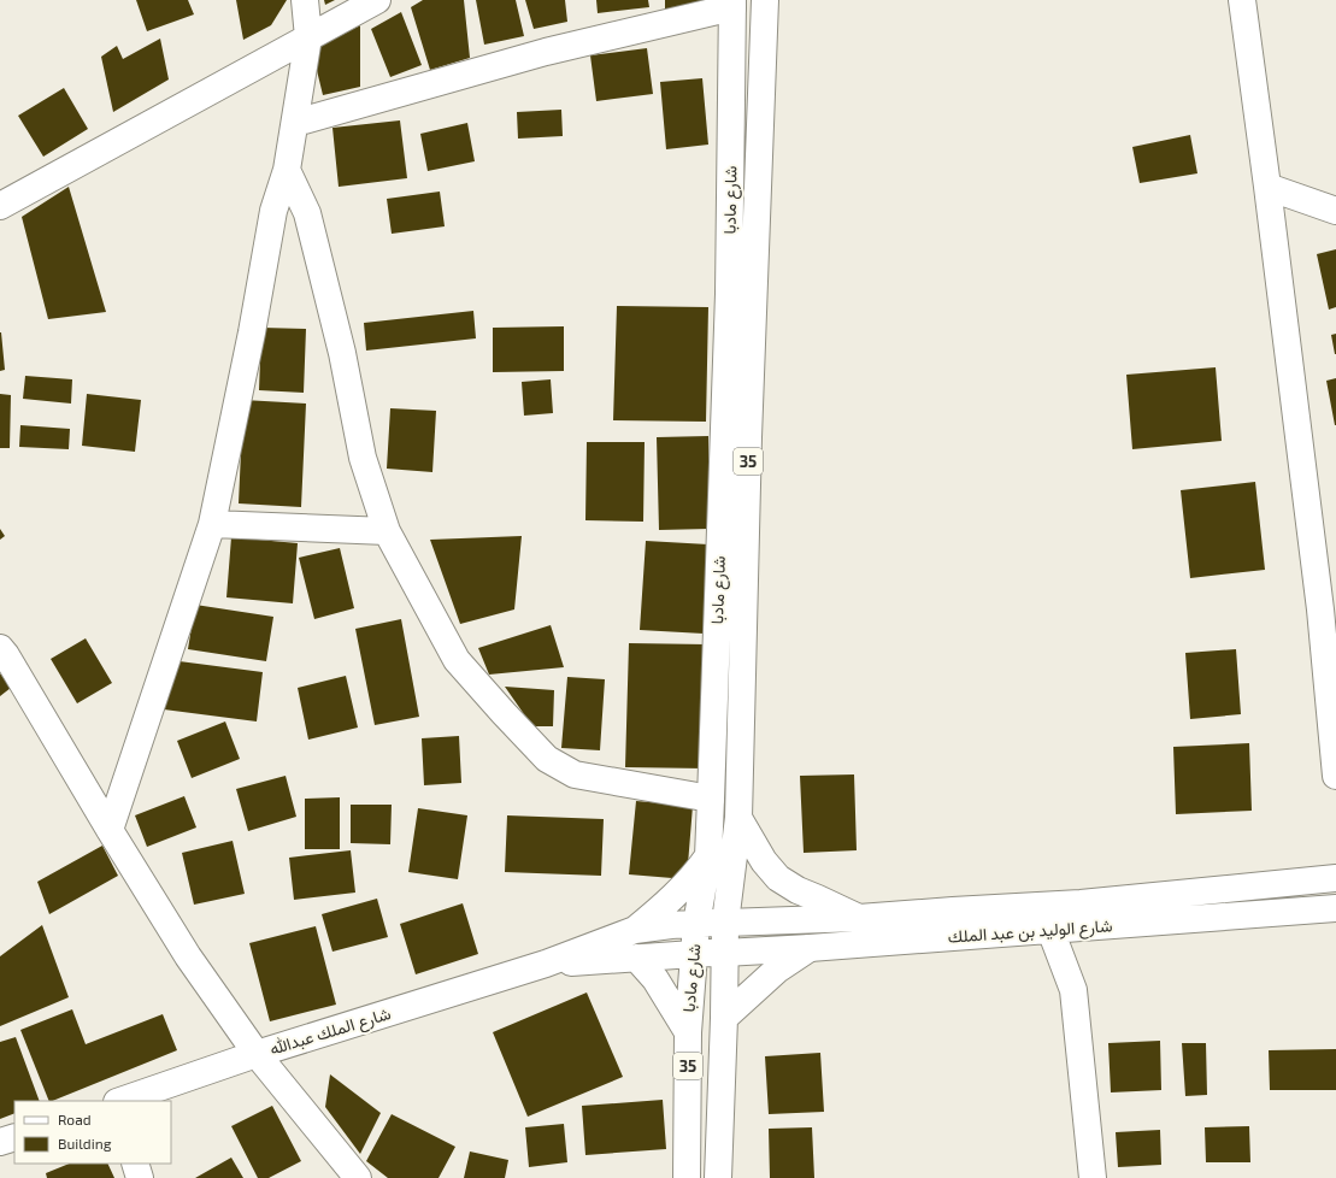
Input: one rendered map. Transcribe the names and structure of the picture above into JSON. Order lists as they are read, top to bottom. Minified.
{"streets":{"street":["شارع مادبا","35","شارع الوليد بن عبد الملك","شارع الملك عبدالله"]},"crossings":[["شارع مادبا","شارع الوليد بن عبد الملك"],["شارع مادبا","شارع الملك عبدالله"],["شارع الوليد بن عبد الملك","شارع الملك عبدالله"]],"legend":["Road","Building"]}
